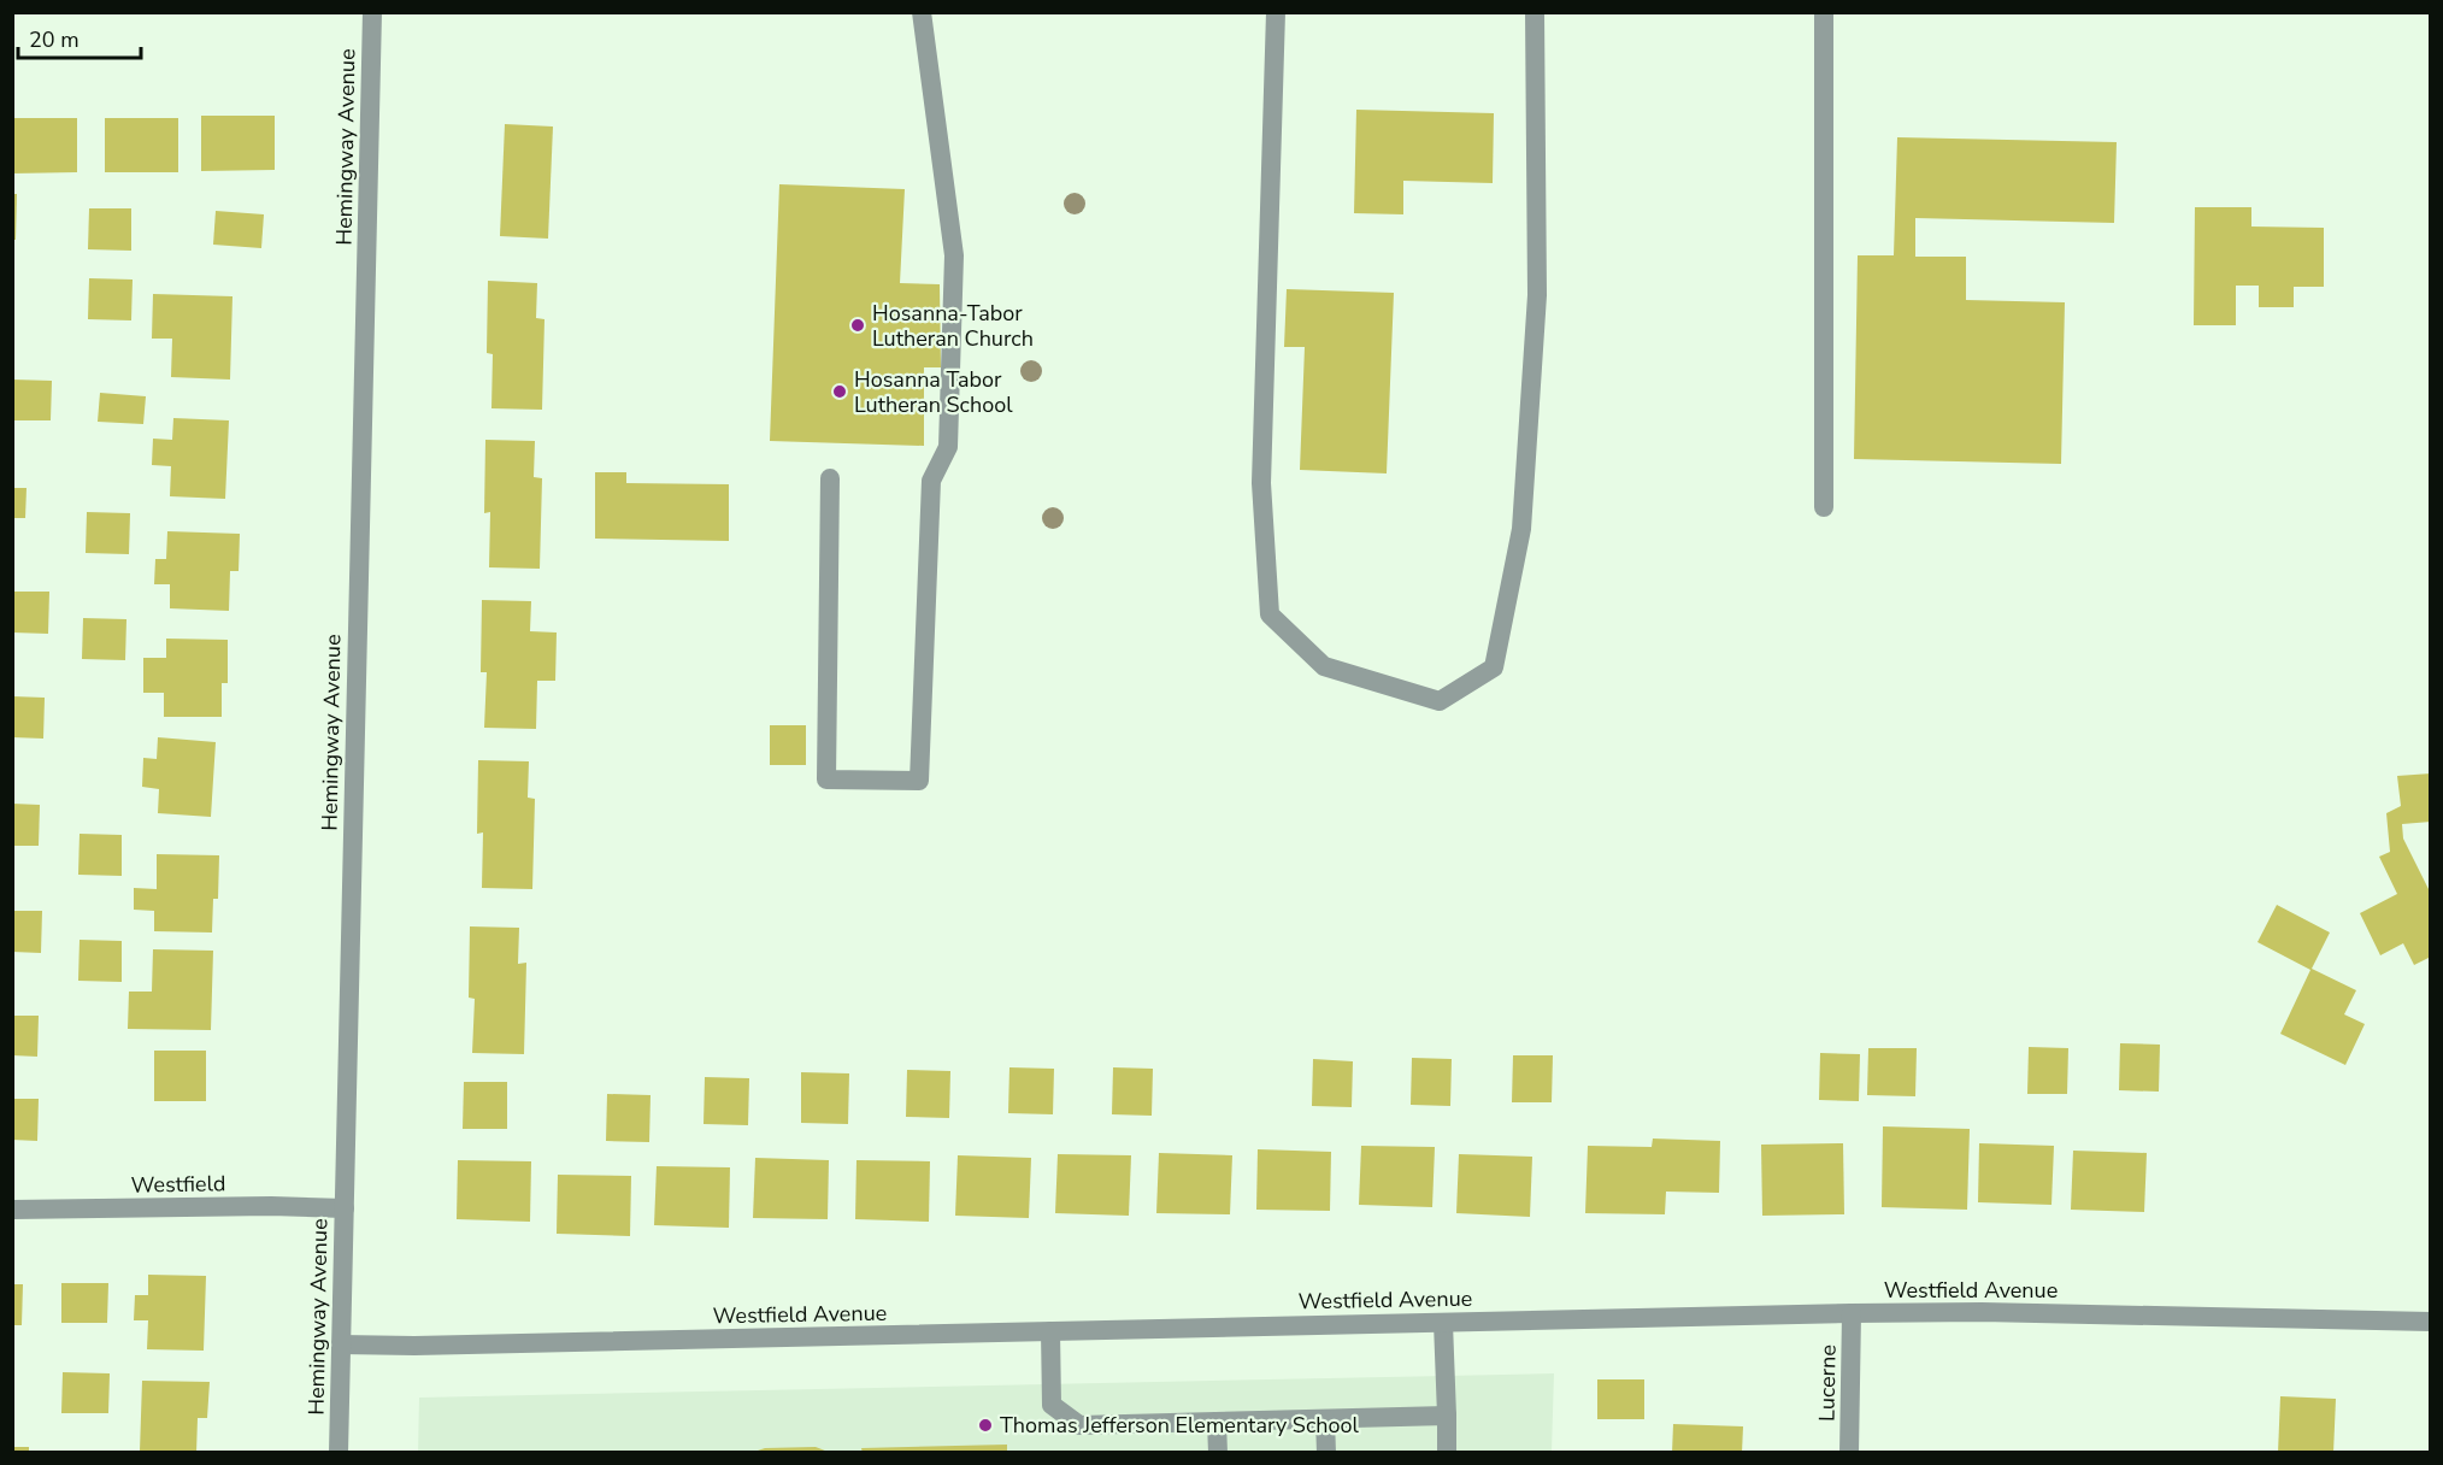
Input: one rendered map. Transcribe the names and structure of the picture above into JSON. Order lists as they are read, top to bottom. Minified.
{"streets":{"street":["Hemingway Avenue","Westfield","Westfield Avenue","Lucerne"]},"crossings":[["Hemingway Avenue","Westfield"],["Hemingway Avenue","Westfield Avenue"],["Westfield Avenue","Lucerne"]],"places":["Hosanna-Tabor Lutheran Church","Hosanna Tabor Lutheran School","Thomas Jefferson Elementary School"],"scale_bar":"20 m"}
